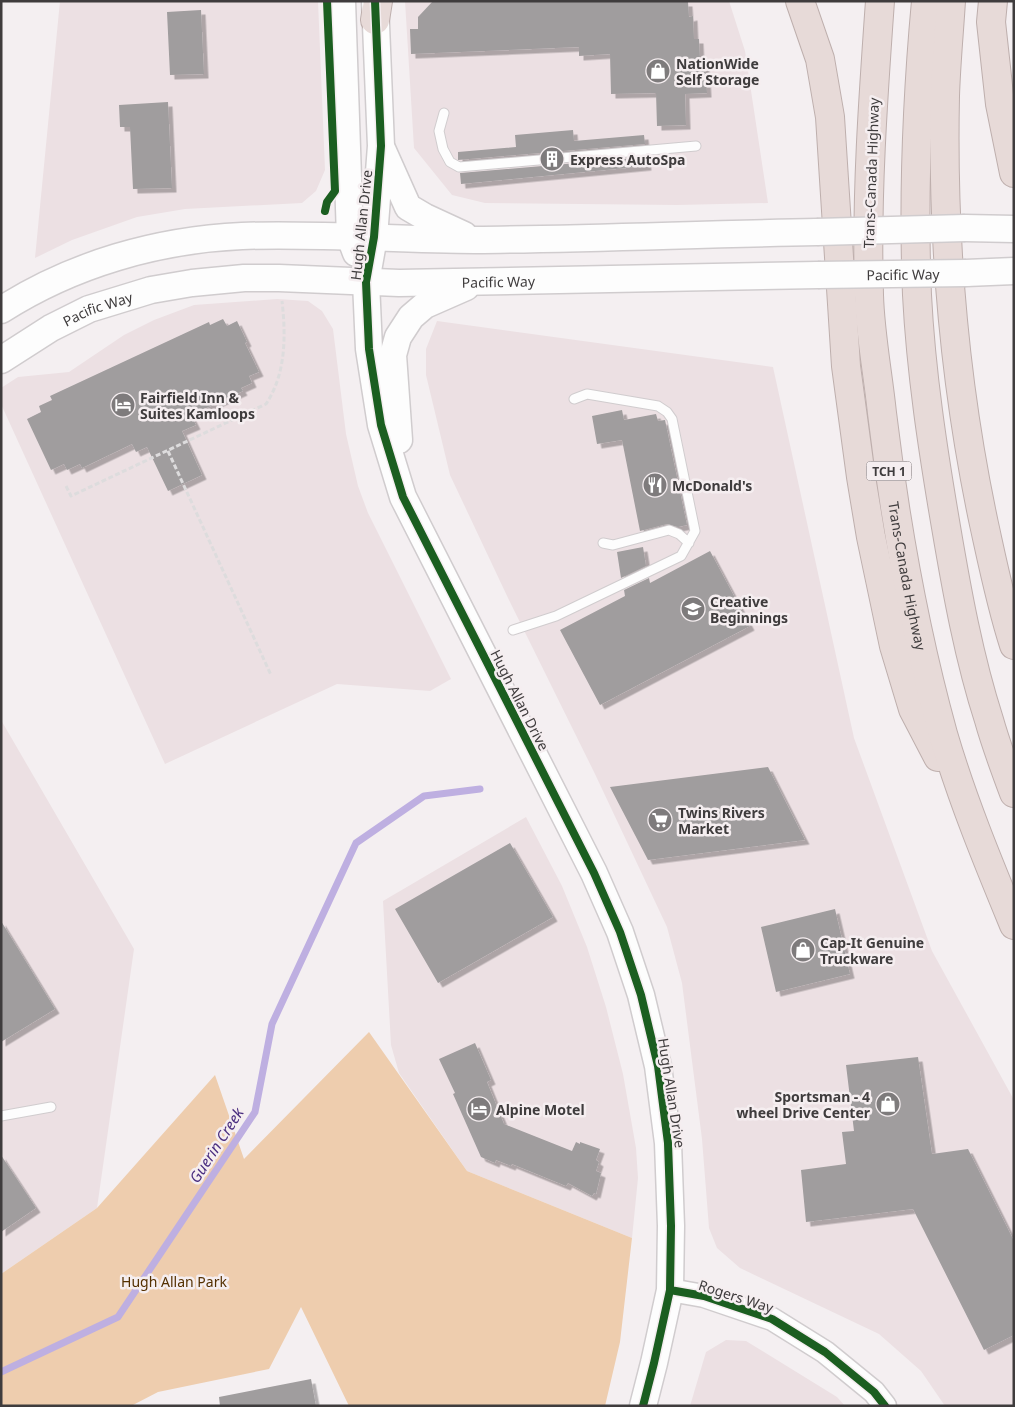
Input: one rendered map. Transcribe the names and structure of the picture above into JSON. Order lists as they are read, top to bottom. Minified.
{"streets":{"highway":["Trans-Canada Highway","TCH 1"],"main road":["Hugh Allan Drive","Pacific Way"],"street":["Rogers Way"]},"crossings":[["Hugh Allan Drive","Pacific Way"],["Hugh Allan Drive","Rogers Way"]],"water":["Guerin Creek"],"parks":["Hugh Allan Park"],"places":{"shop":["NationWide Self Storage","Cap-It Genuine Truckware","Sportsman - 4 wheel Drive Center"],"building":["Express AutoSpa"],"hotel":["Fairfield Inn & Suites Kamloops","Alpine Motel"],"restaurant":["McDonald's"],"school or university":["Creative Beginnings"],"supermarket":["Twins Rivers Market"]}}
